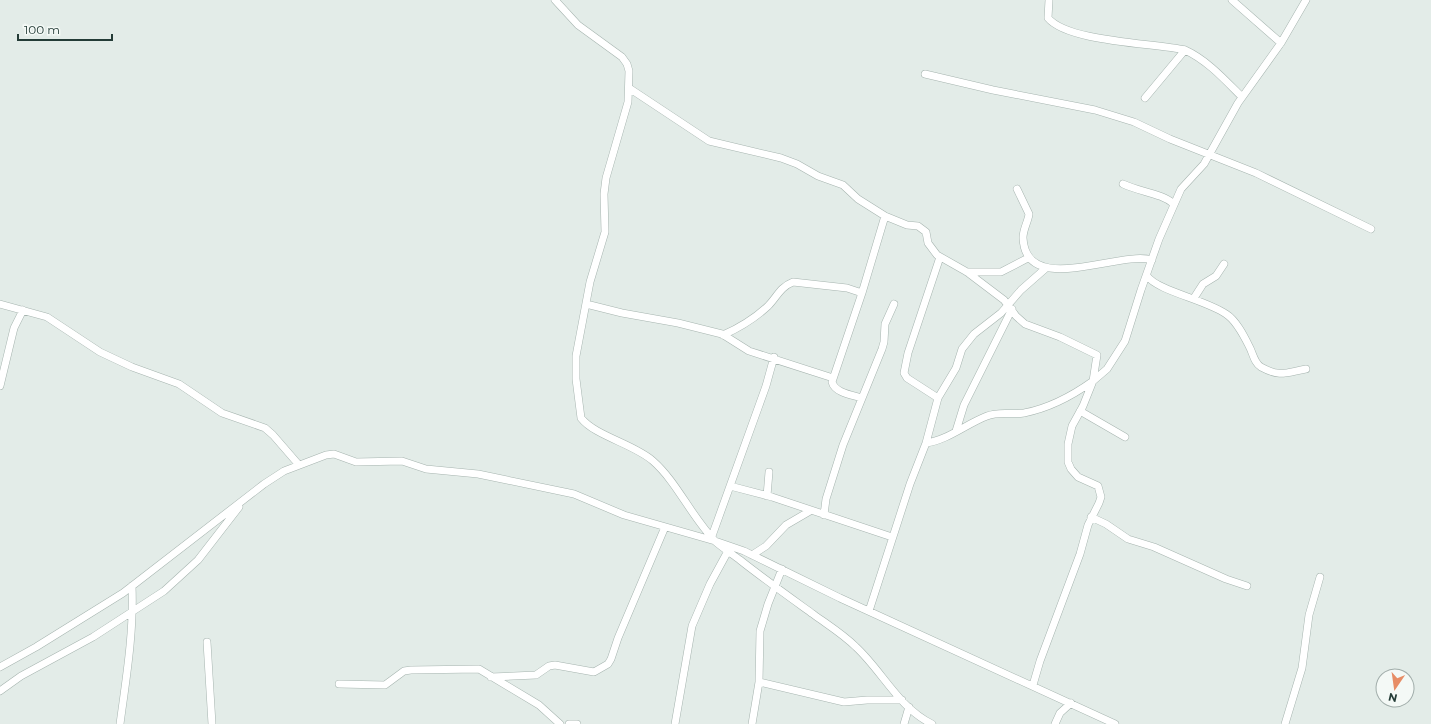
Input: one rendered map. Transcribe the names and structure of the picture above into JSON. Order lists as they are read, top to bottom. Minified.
{"scale_bar":"100 m","north":"bottom"}
